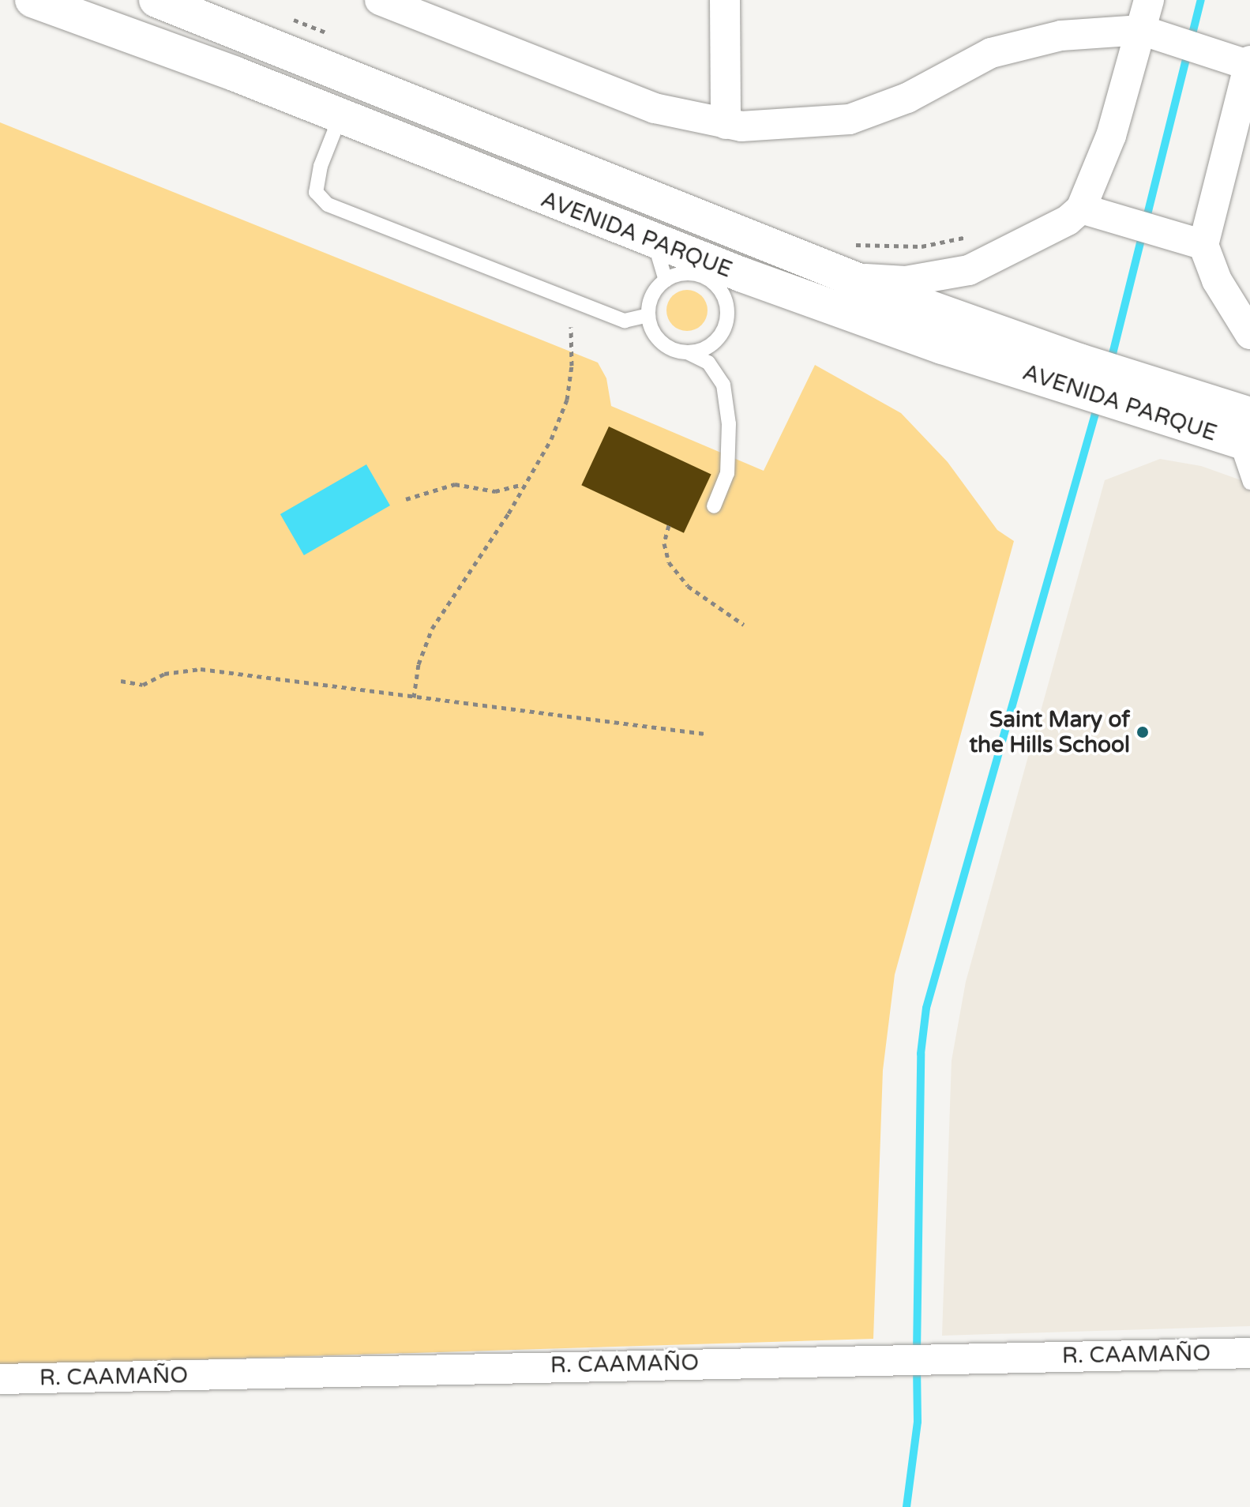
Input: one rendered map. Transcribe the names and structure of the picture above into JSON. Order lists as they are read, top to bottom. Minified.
{"streets":{"street":["AVENIDA PARQUE","R. CAAMAÑO"]},"places":["Saint Mary of the Hills School"]}
